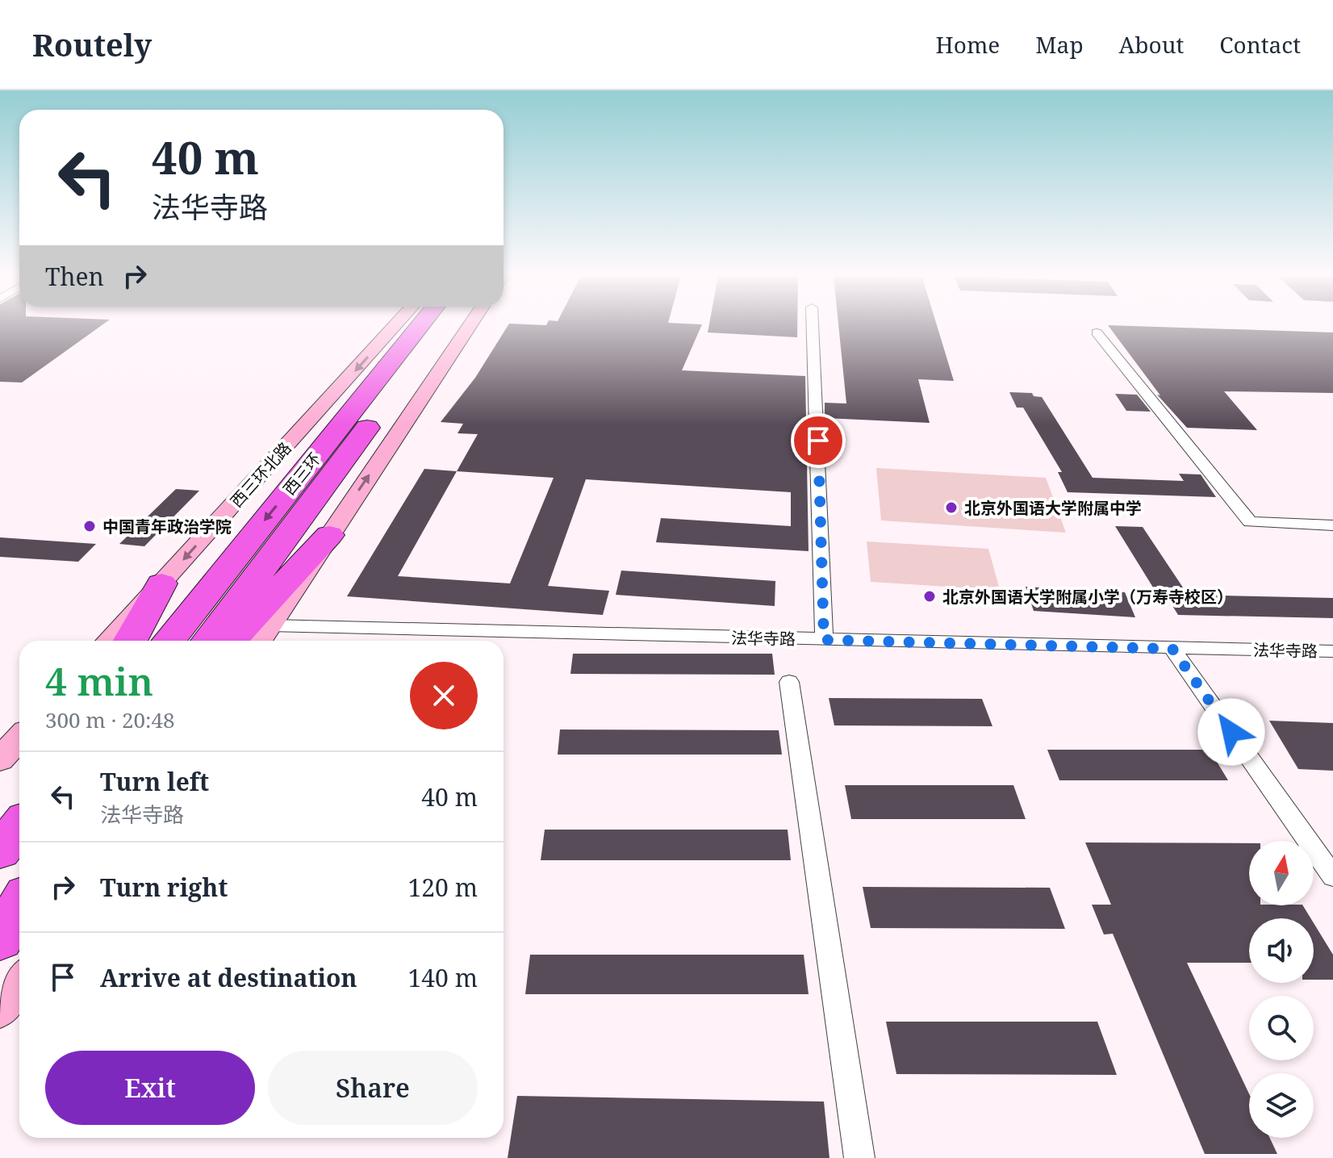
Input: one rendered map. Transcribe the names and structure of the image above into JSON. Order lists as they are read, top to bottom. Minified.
{"streets":{"highway":["西三环"],"street":["西三环北路","法华寺路"]},"places":["北京外国语大学附属中学","中国青年政治学院","北京外国语大学附属小学（万寿寺校区）"],"north":"top","page":{"header":"Routely","nav":["Home","Map","About","Contact"],"turn":["40 m","法华寺路"],"then":"Then","heading":["4 min","300 m · 20:48"],"list":[{"name":"Turn left","note":"法华寺路","value":"40 m"},{"name":"Turn right","value":"120 m"},{"name":"Arrive at destination","value":"140 m"}],"buttons":["Exit","Share"]}}
